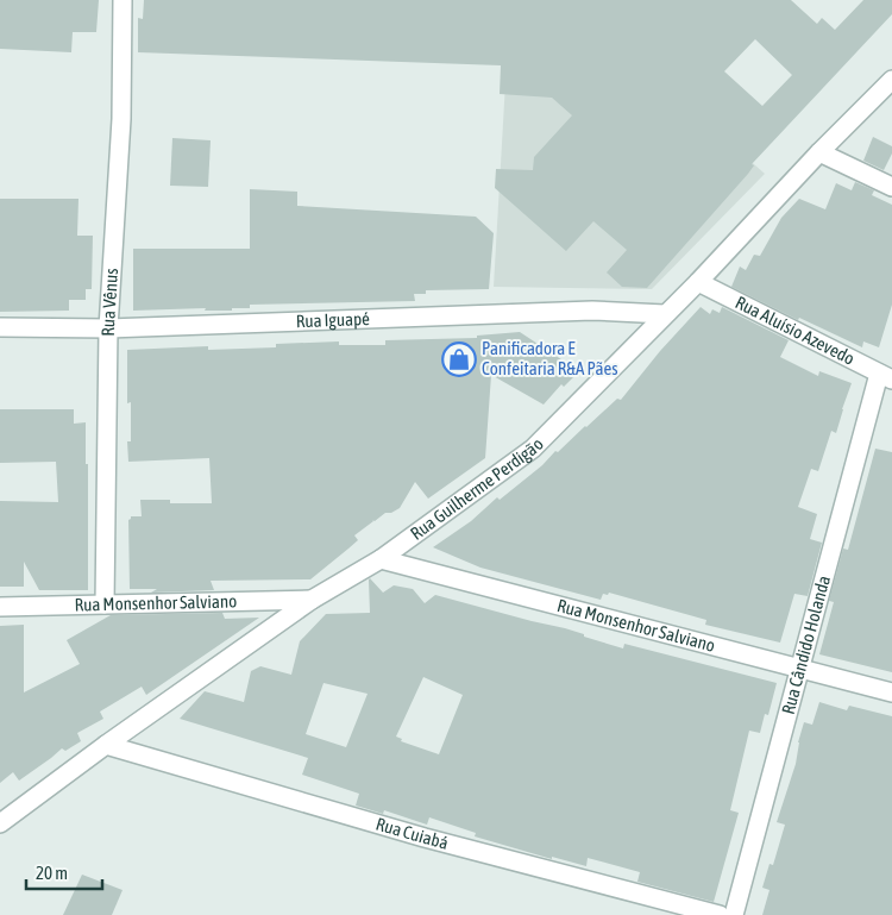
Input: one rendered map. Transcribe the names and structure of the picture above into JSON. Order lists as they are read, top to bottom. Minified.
{"streets":{"street":["Rua Vênus","Rua Iguapé","Rua Aluísio Azevedo","Rua Guilherme Perdigão","Rua Monsenhor Salviano","Rua Cândido Holanda","Rua Cuiabá"]},"crossings":[["Rua Vênus","Rua Iguapé"],["Rua Vênus","Rua Monsenhor Salviano"],["Rua Iguapé","Rua Guilherme Perdigão"],["Rua Aluísio Azevedo","Rua Guilherme Perdigão"],["Rua Aluísio Azevedo","Rua Cândido Holanda"],["Rua Guilherme Perdigão","Rua Monsenhor Salviano"],["Rua Guilherme Perdigão","Rua Cuiabá"],["Rua Monsenhor Salviano","Rua Cândido Holanda"]],"places":{"shop":["Panificadora E Confeitaria R&A Pães"]},"scale_bar":"20 m"}
